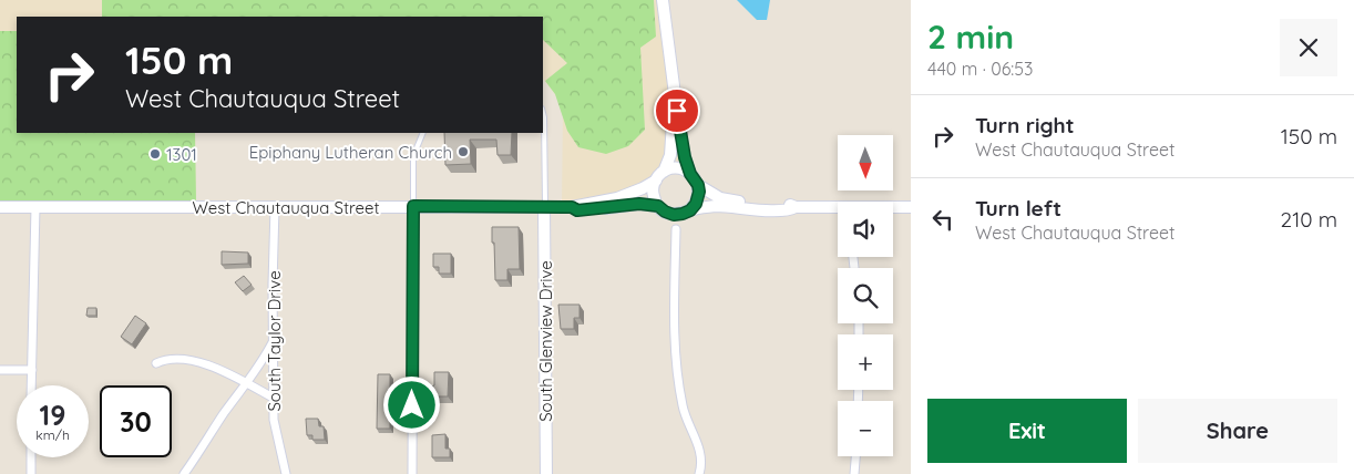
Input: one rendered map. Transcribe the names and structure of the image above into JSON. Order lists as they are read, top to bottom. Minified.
{"streets":{"street":["West Chautauqua Street","South Taylor Drive","South Glenview Drive"]},"crossings":[["West Chautauqua Street","South Taylor Drive"],["West Chautauqua Street","South Glenview Drive"]],"places":["Epiphany Lutheran Church","1301"],"north":"bottom","page":{"heading":["2 min","440 m · 06:53"],"turn":["150 m","West Chautauqua Street"],"list":[{"name":"Turn right","note":"West Chautauqua Street","value":"150 m"},{"name":"Turn left","note":"West Chautauqua Street","value":"210 m"}],"map_buttons":["+","−"],"speed":"19 km/h","limit":"30","buttons":["Exit","Share"]}}
